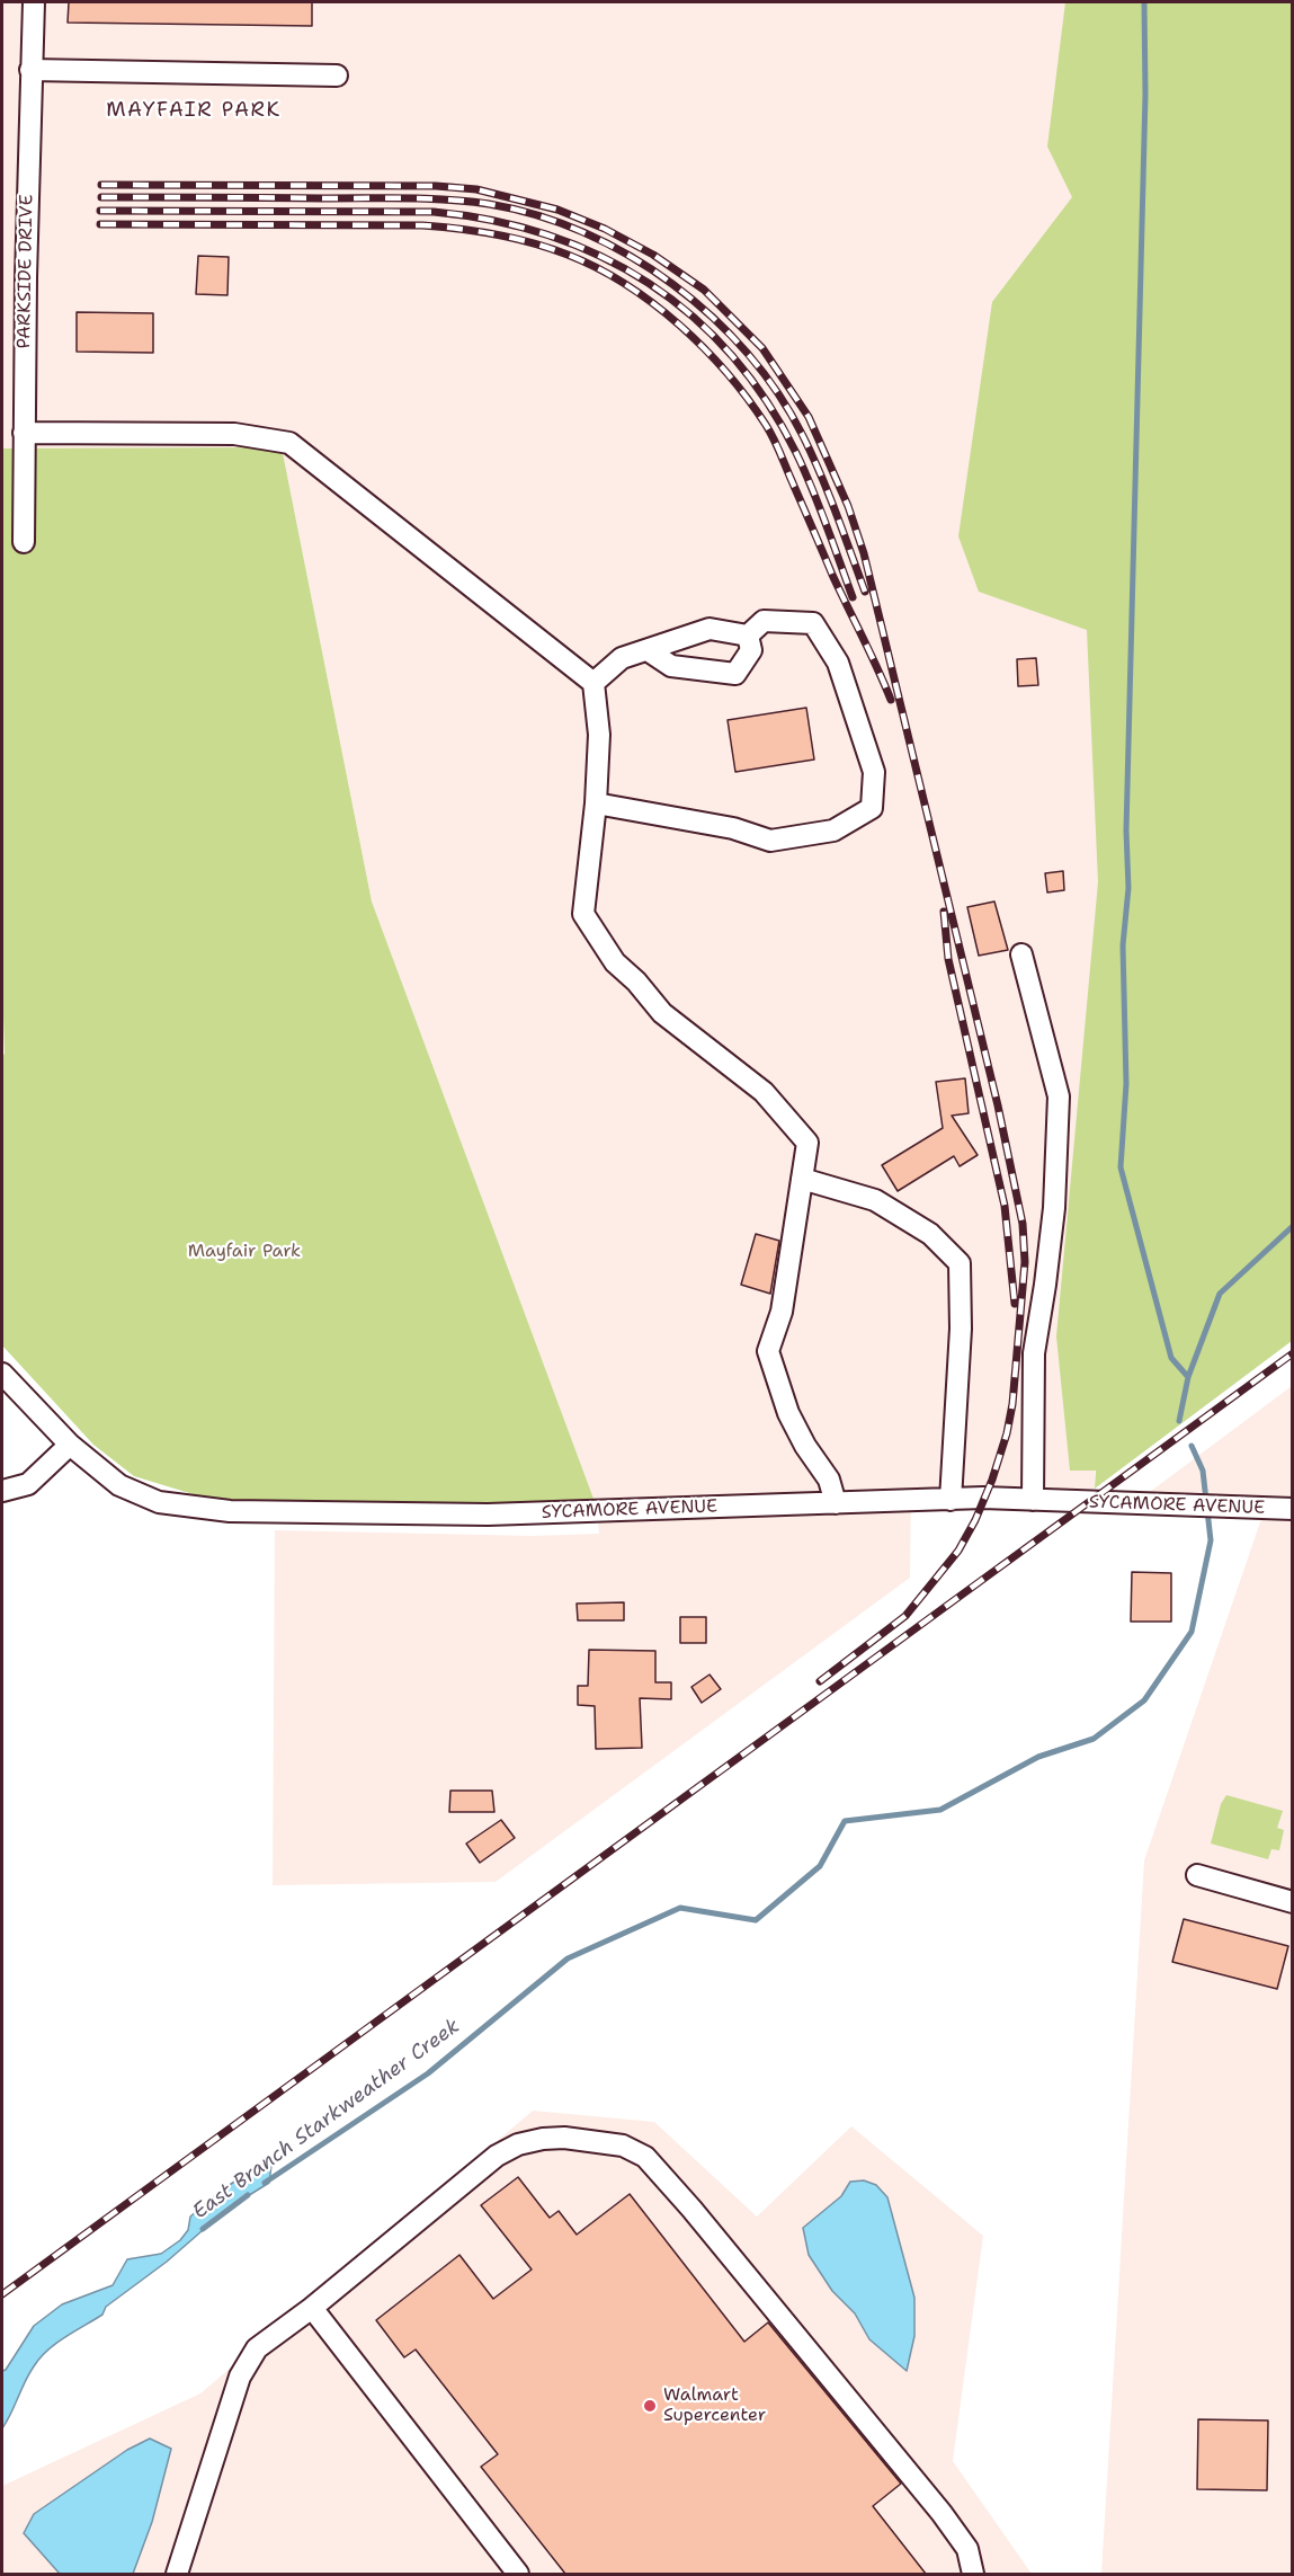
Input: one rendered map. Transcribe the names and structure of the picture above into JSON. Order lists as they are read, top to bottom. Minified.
{"streets":{"street":["PARKSIDE DRIVE","SYCAMORE AVENUE"]},"districts":["MAYFAIR PARK"],"water":["East Branch Starkweather Creek"],"parks":["Mayfair Park"],"places":["Walmart Supercenter"]}
